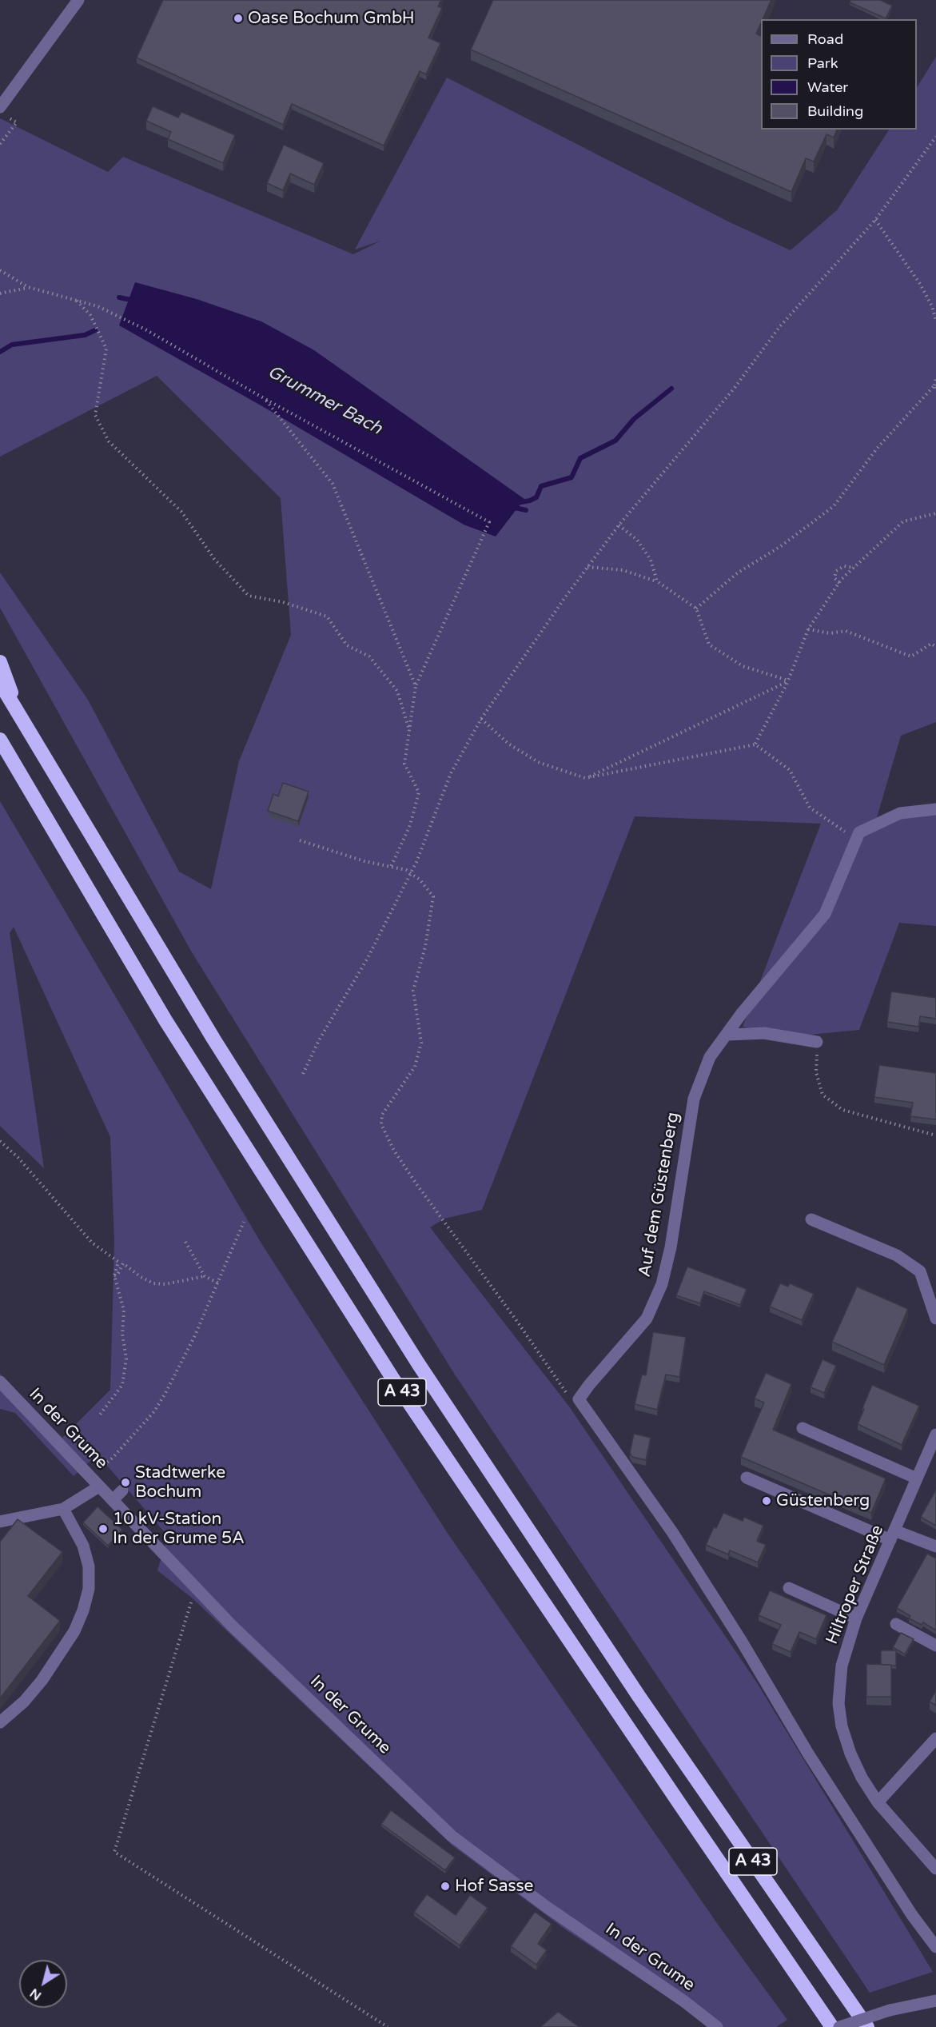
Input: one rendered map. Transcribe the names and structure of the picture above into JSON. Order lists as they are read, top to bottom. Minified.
{"streets":{"highway":["A 43"],"street":["Auf dem Güstenberg","In der Grume","Hiltroper Straße"]},"water":["Grummer Bach"],"places":["Oase Bochum GmbH","Stadtwerke Bochum","Güstenberg","10 kV-Station In der Grume 5A","Hof Sasse"],"legend":["Road","Park","Water","Building"],"north":"bottom left"}
